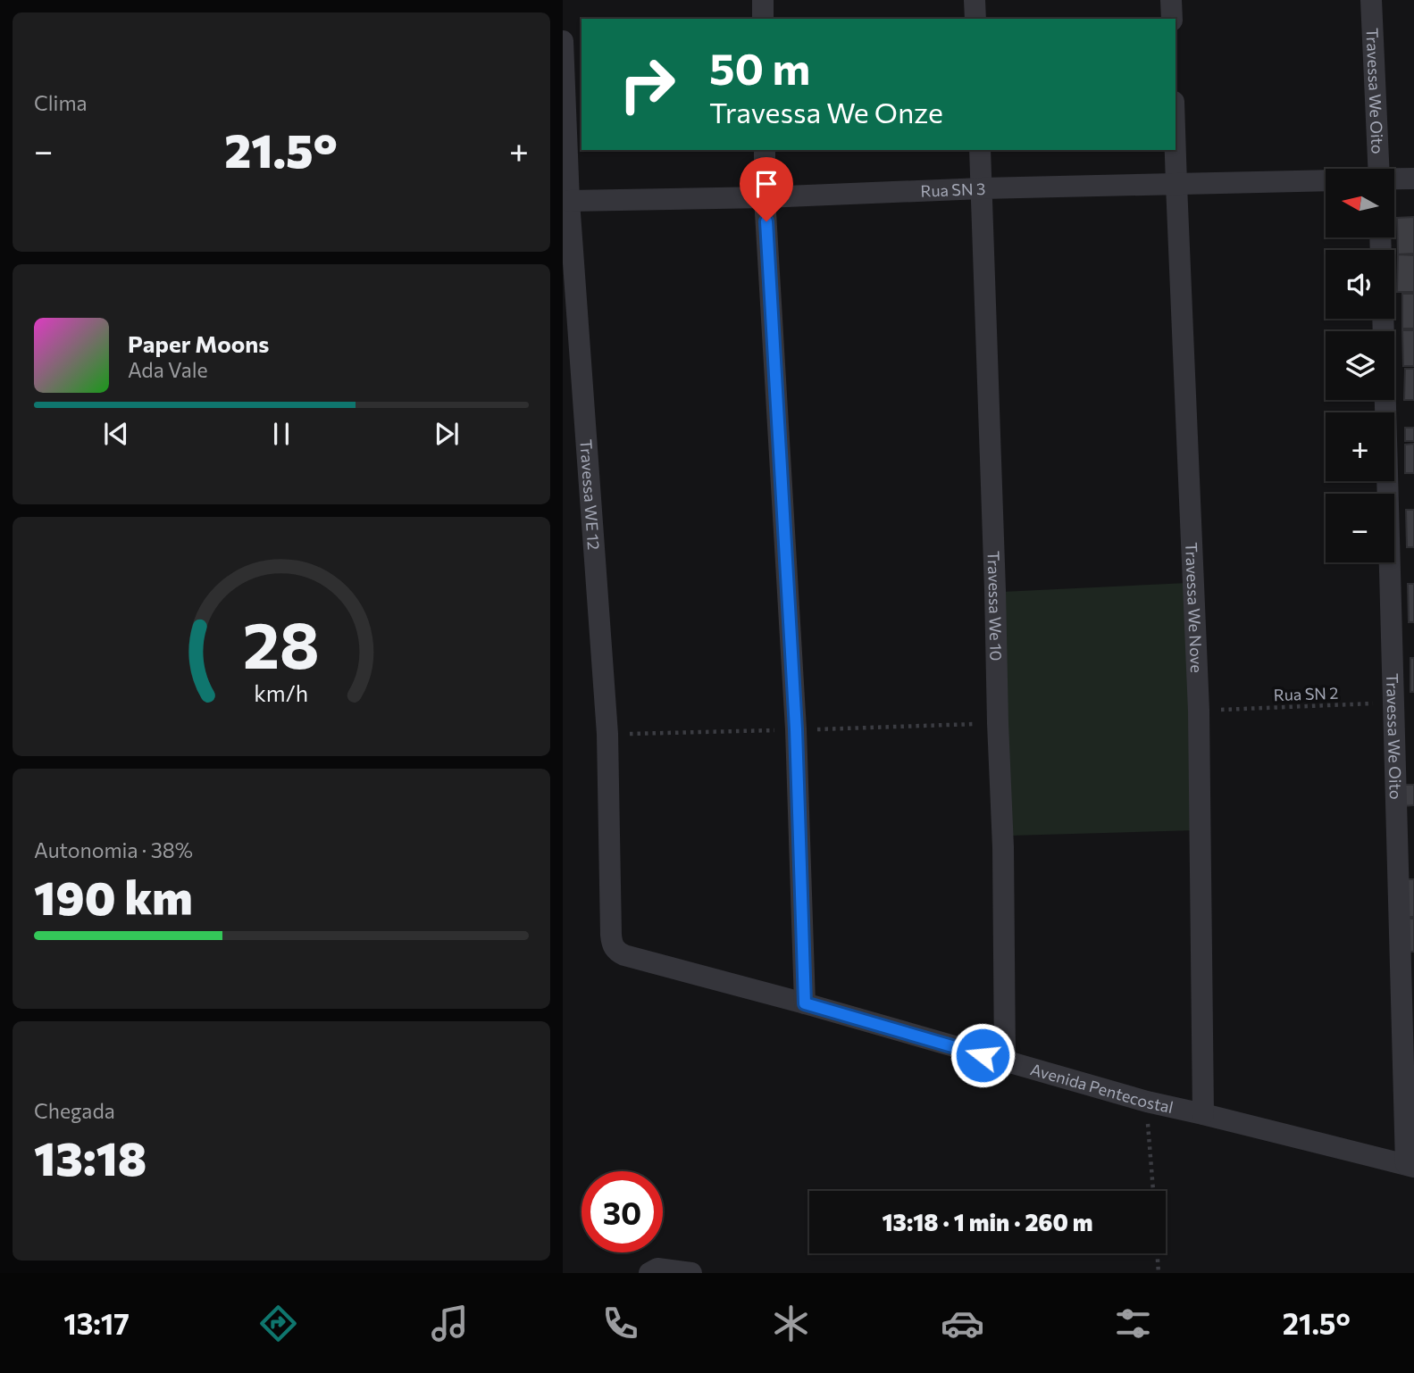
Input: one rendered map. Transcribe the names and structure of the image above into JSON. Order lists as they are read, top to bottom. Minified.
{"streets":{"street":["Travessa We Oito","Rua SN 3","Travessa WE 12","Travessa We 10","Travessa We Nove","Avenida Pentecostal"],"path":["Rua SN 2"]},"crossings":[["Travessa We Oito","Rua SN 2"],["Travessa We Oito","Avenida Pentecostal"],["Rua SN 3","Travessa WE 12"],["Rua SN 3","Travessa We 10"],["Rua SN 3","Travessa We Nove"],["Travessa WE 12","Avenida Pentecostal"],["Travessa We 10","Avenida Pentecostal"],["Travessa We Nove","Rua SN 2"],["Travessa We Nove","Avenida Pentecostal"]],"north":"left","page":{"tile":["Clima",["Autonomia · 38%","190 km"],["Chegada","13:18"]],"turn":["50 m","Travessa We Onze"],"heat":["−","21.5°","+"],"map_buttons":["+","−"],"song":["Paper Moons","Ada Vale"],"limit":"30","trip":"13:18 · 1 min · 260 m","tabs":["13:17","21.5°"],"gauge":["28","km/h"]}}
